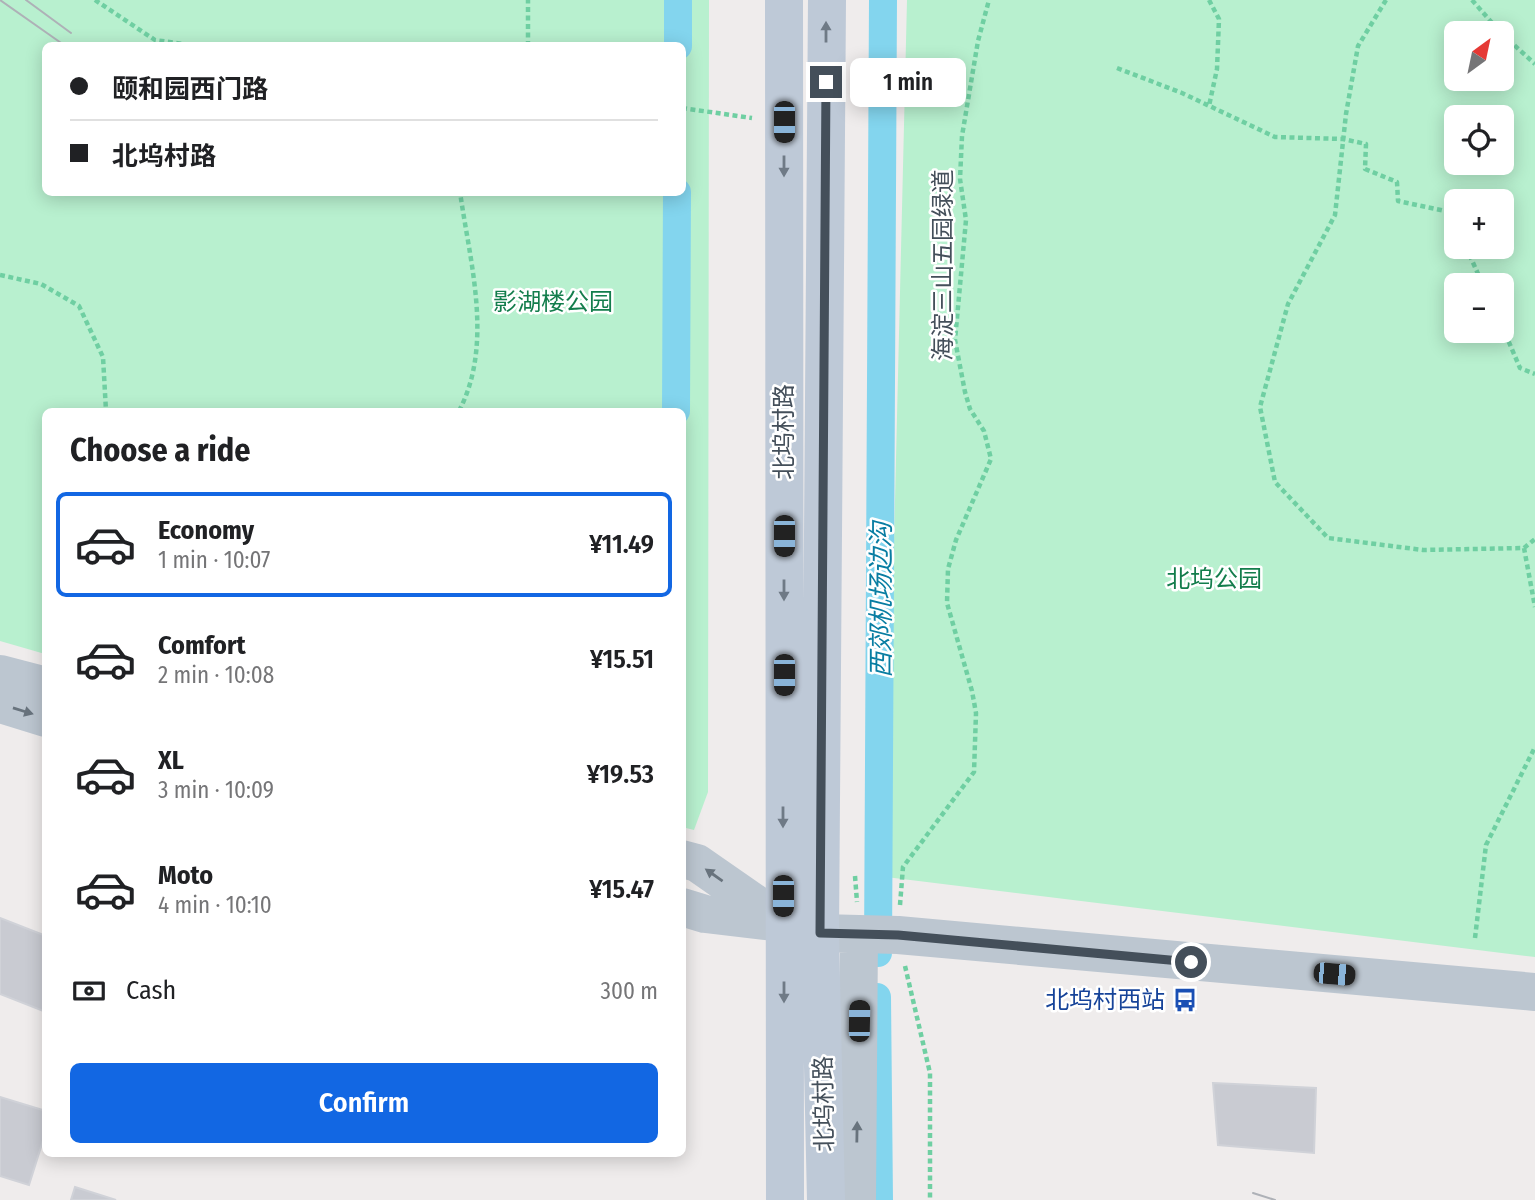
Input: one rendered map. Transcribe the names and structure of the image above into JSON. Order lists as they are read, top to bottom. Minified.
{"streets":{"main road":["北坞村路"],"path":["海淀三山五园绿道"]},"water":["西郊机场边沟"],"parks":["影湖楼公园","北坞公园"],"places":{"bus stop":["北坞村西站"]},"north":"top right","page":{"map_buttons":["+","−"],"banner":["颐和园西门路","北坞村路"],"bubble":"1 min","heading":"Choose a ride","list":[{"name":"Economy","note":"1 min · 10:07","value":"¥11.49"},{"name":"Comfort","note":"2 min · 10:08","value":"¥15.51"},{"name":"XL","note":"3 min · 10:09","value":"¥19.53"},{"name":"Moto","note":"4 min · 10:10","value":"¥15.47"}],"pay":["Cash","300 m"],"buttons":"Confirm"}}
